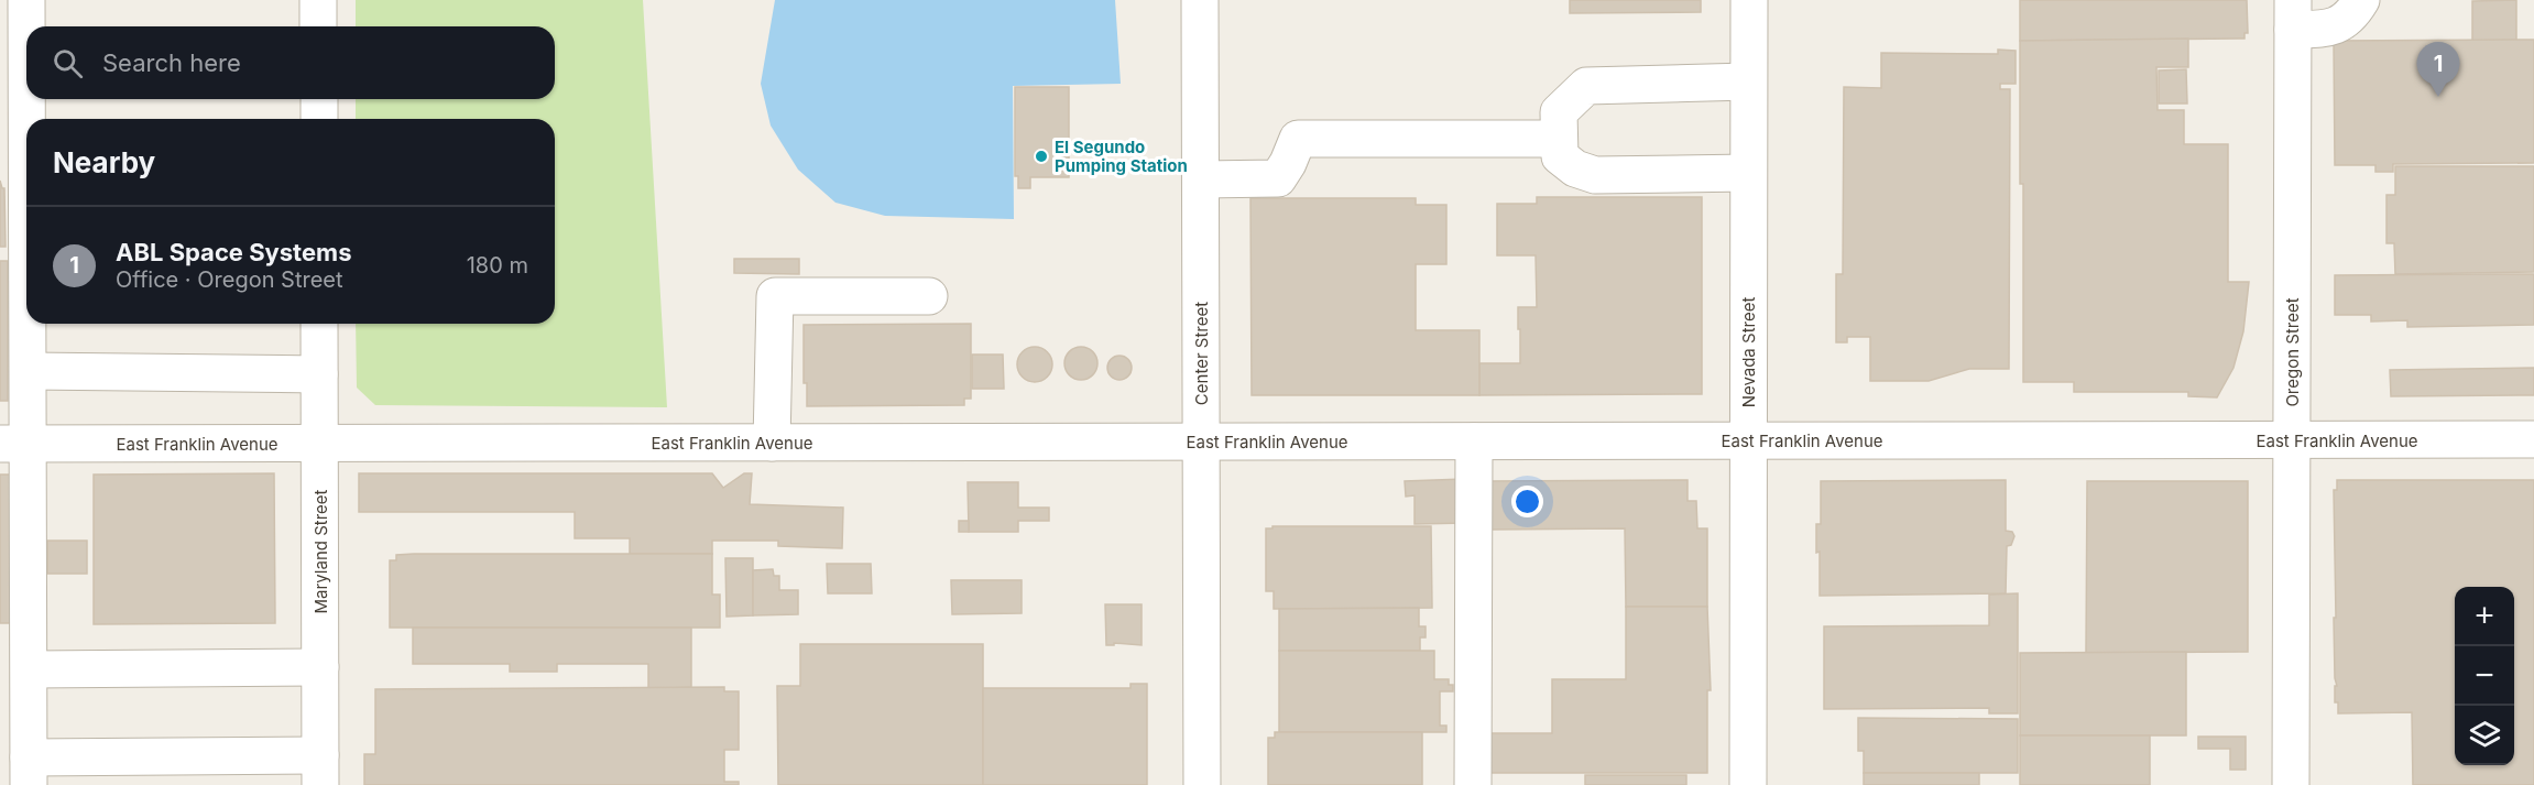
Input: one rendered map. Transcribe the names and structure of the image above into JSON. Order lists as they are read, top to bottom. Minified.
{"streets":{"street":["Nevada Street","Oregon Street","Center Street","East Franklin Avenue","Maryland Street"]},"crossings":[["Nevada Street","East Franklin Avenue"],["Oregon Street","East Franklin Avenue"],["Center Street","East Franklin Avenue"],["East Franklin Avenue","Maryland Street"]],"places":["El Segundo Pumping Station"],"page":{"search":"Search here","pins":"1","heading":"Nearby","list":[{"mark":"1","name":"ABL Space Systems","note":"Office · Oregon Street","value":"180 m"}],"map_buttons":["+","−"]}}
